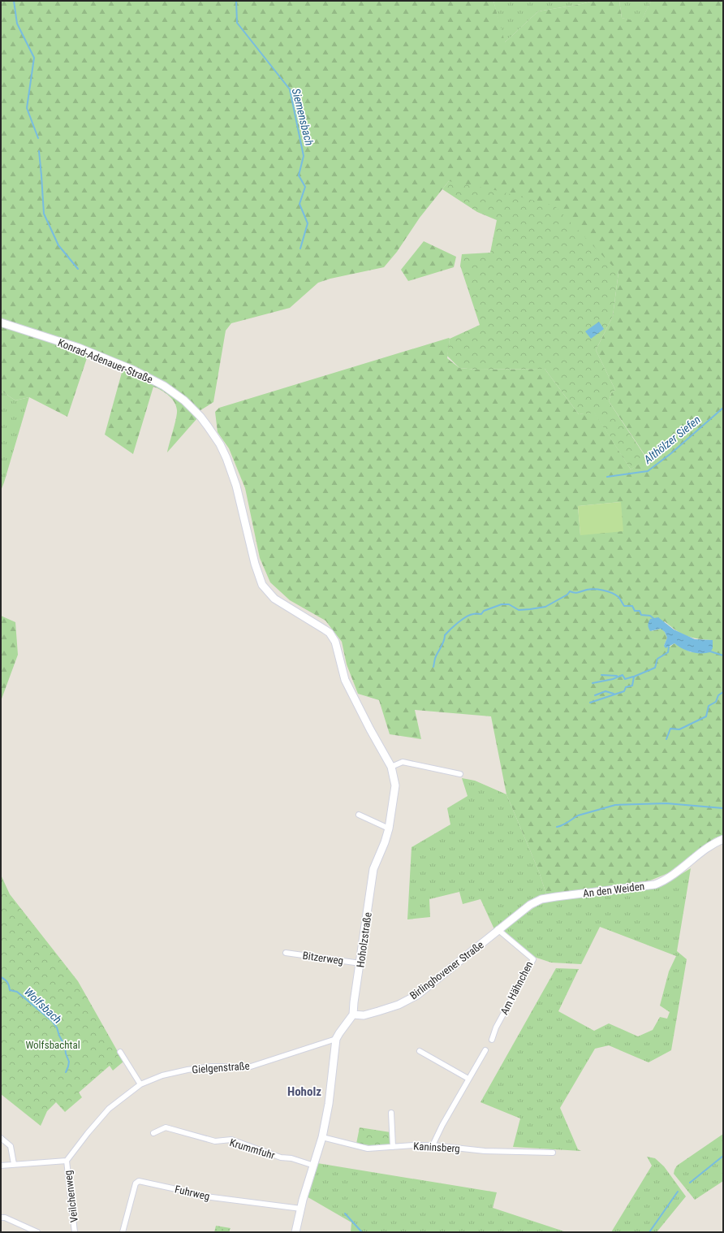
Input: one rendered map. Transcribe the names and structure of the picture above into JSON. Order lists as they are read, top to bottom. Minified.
{"streets":{"street":["Konrad-Adenauer-Straße","An den Weiden","Hoholzstraße","Bitzerweg","Birlinghovener Straße","Am Hähnchen","Gielgenstraße","Kaninsberg","Krummfuhr","Fuhrweg","Veilchenweg"]},"crossings":[["Konrad-Adenauer-Straße","Hoholzstraße"],["An den Weiden","Birlinghovener Straße"],["An den Weiden","Am Hähnchen"],["Hoholzstraße","Bitzerweg"],["Hoholzstraße","Birlinghovener Straße"],["Birlinghovener Straße","Am Hähnchen"],["Gielgenstraße","Veilchenweg"]],"districts":["Hoholz"],"water":["Siemensbach","Althölzer Siefen","Wolfsbach"],"parks":["Wolfsbachtal"]}
